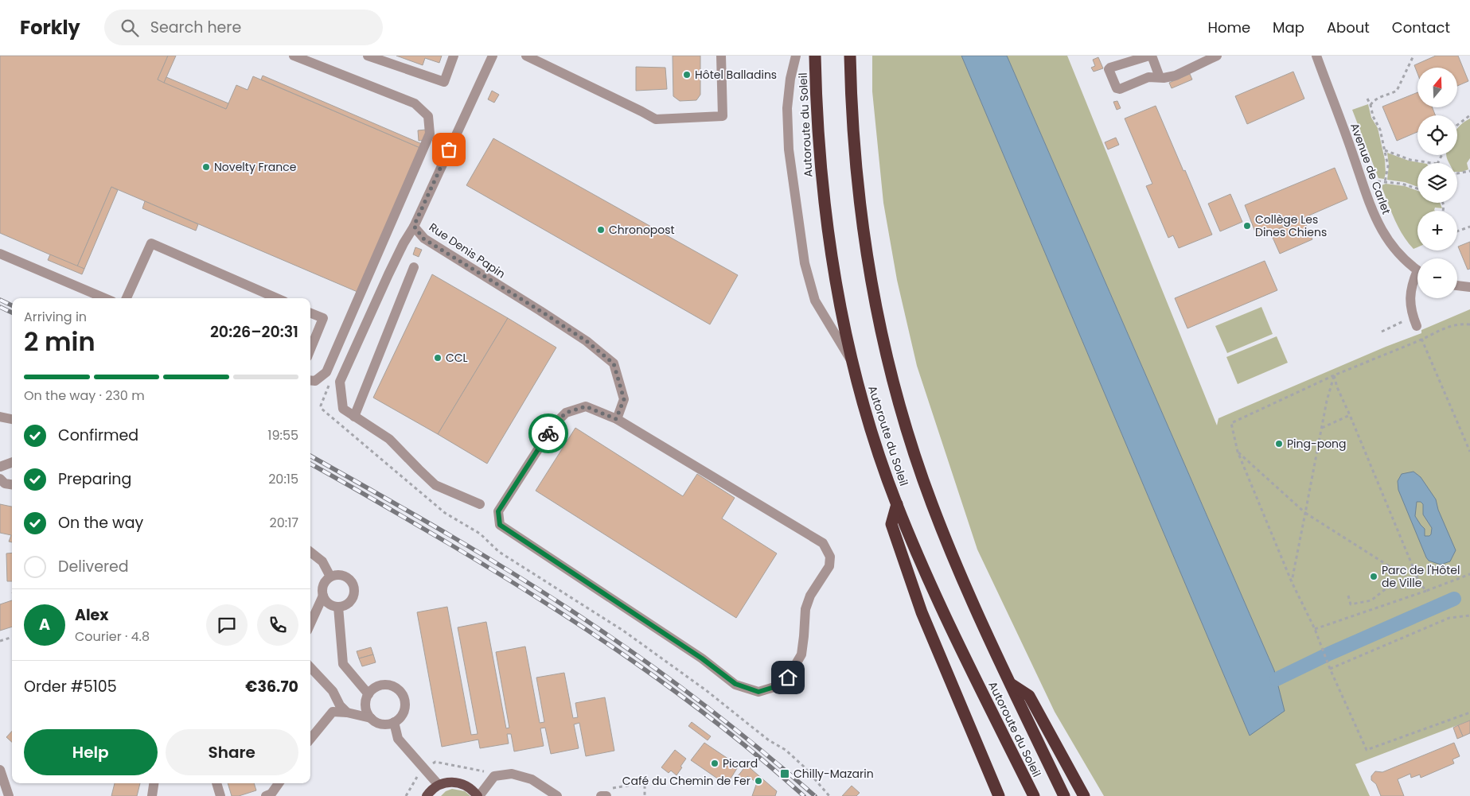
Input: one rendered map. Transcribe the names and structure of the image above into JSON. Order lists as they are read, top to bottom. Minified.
{"streets":{"highway":["Autoroute du Soleil"],"street":["Avenue de Carlet","Rue Denis Papin"]},"places":{"other":["Hôtel Balladins","Novelty France","Collège Les Dines Chiens","Chronopost","CCL","Ping-pong","Parc de l'Hôtel de Ville","Picard","Café du Chemin de Fer"],"transit":["Chilly-Mazarin"]},"north":"top","page":{"header":"Forkly","search":"Search here","nav":["Home","Map","About","Contact"],"map_buttons":["+","−"],"heading":["2 min","Arriving in","20:26–20:31"],"panel":["Alex","Courier · 4.8","Order #5105","€36.70"],"bar":"On the way · 230 m","list":[["Confirmed","19:55"],["Preparing","20:15"],["On the way","20:17"],"Delivered"],"round":"A","buttons":["Help","Share"]}}
